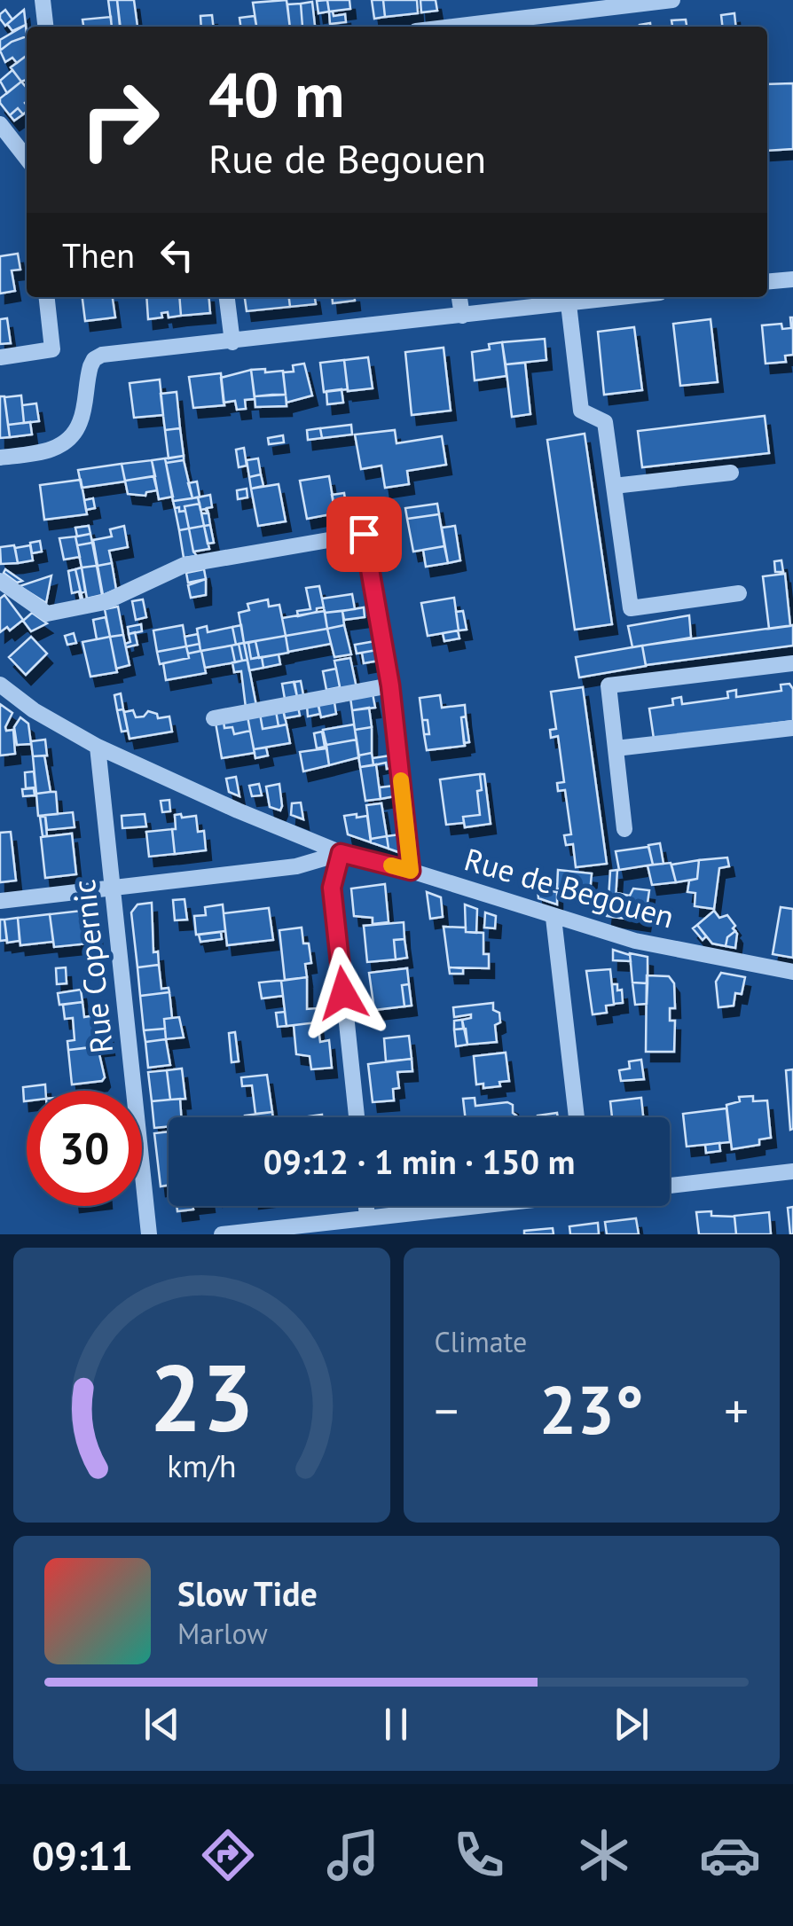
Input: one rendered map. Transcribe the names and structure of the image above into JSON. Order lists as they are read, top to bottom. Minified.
{"streets":{"street":["Rue de Begouen","Rue Copernic"]},"crossings":[["Rue de Begouen","Rue Copernic"]],"page":{"turn":["40 m","Rue de Begouen"],"then":"Then","limit":"30","trip":"09:12 · 1 min · 150 m","tile":"Climate","heat":["−","23°","+"],"song":["Slow Tide","Marlow"],"tabs":"09:11","gauge":["23","km/h"]}}
